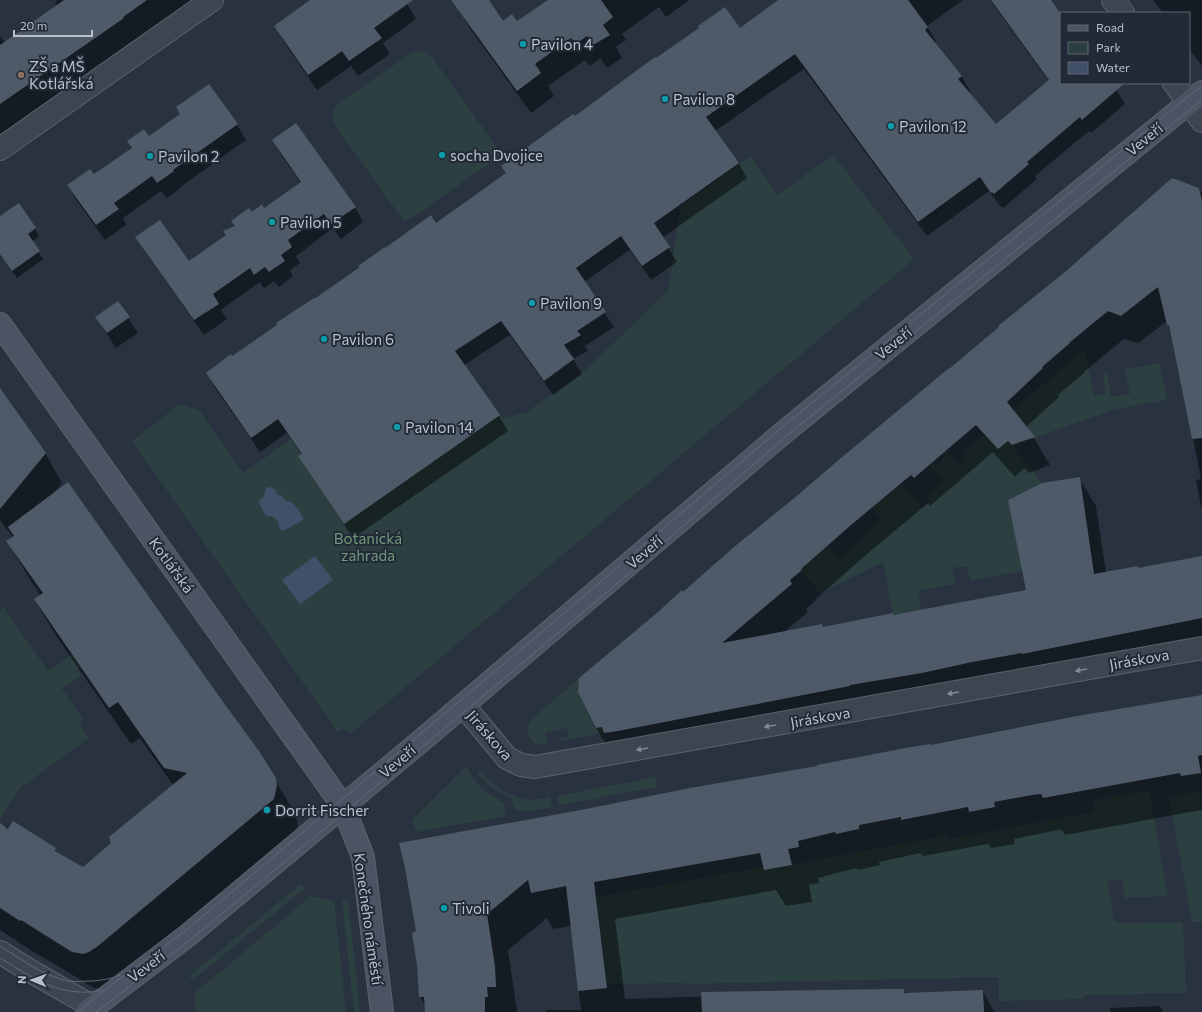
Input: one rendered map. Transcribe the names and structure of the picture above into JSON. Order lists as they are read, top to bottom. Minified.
{"streets":{"main road":["Veveří","Kotlářská","Konečného náměstí"],"street":["Jiráskova"]},"crossings":[["Veveří","Kotlářská"],["Veveří","Jiráskova"],["Veveří","Konečného náměstí"],["Kotlářská","Konečného náměstí"]],"one_way":["Jiráskova"],"parks":["Botanická zahrada"],"places":["Pavilon 4","ZŠ a MŠ Kotlářská","Pavilon 8","Pavilon 12","socha Dvojice","Pavilon 2","Pavilon 5","Pavilon 9","Pavilon 6","Pavilon 14","Dorrit Fischer","Tivoli"],"legend":["Road","Park","Water"],"scale_bar":"20 m","north":"left"}
